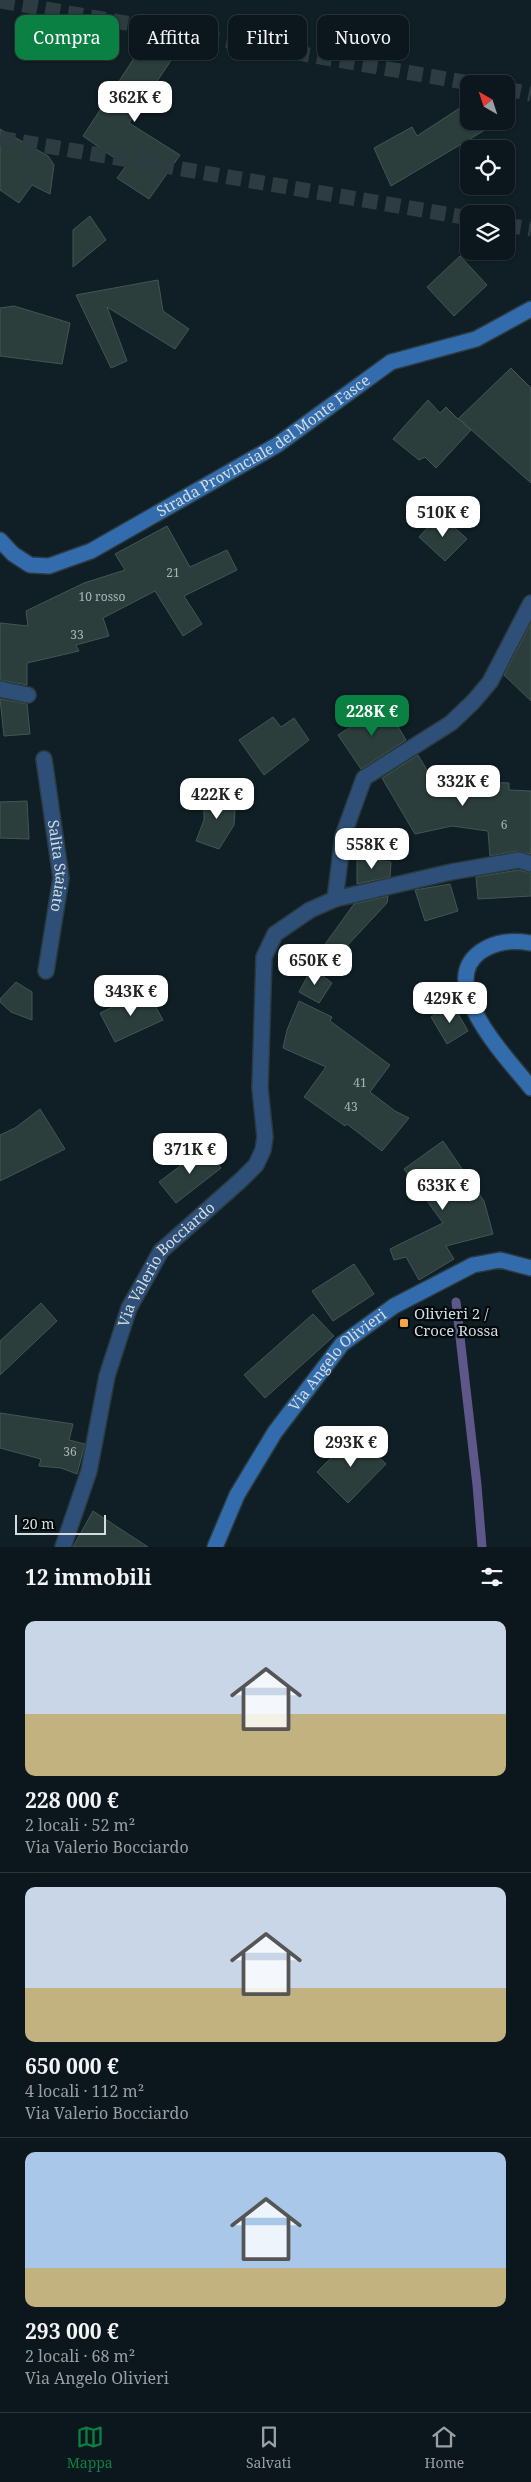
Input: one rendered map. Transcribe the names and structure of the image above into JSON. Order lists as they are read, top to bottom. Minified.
{"streets":{"main road":["Strada Provinciale del Monte Fasce","Via Angelo Olivieri"],"street":["Salita Staiato","Via Valerio Bocciardo"]},"places":{"transit":["Olivieri 2 / Croce Rossa"]},"house_numbers":["21","10 rosso","33","6","41","43","36"],"scale_bar":"20 m","north":"top left","page":{"chip":["Compra","Affitta","Filtri","Nuovo"],"price":["362K €","510K €","228K €","332K €","422K €","558K €","650K €","343K €","429K €","371K €","633K €","293K €"],"scale":"20 m","heading":"12 immobili","list":[{"name":"228 000 €","note":"2 locali · 52 m² · Via Valerio Bocciardo"},{"name":"650 000 €","note":"4 locali · 112 m² · Via Valerio Bocciardo"},{"name":"293 000 €","note":"2 locali · 68 m² · Via Angelo Olivieri"}],"tabs":["Mappa","Salvati","Home"]}}
